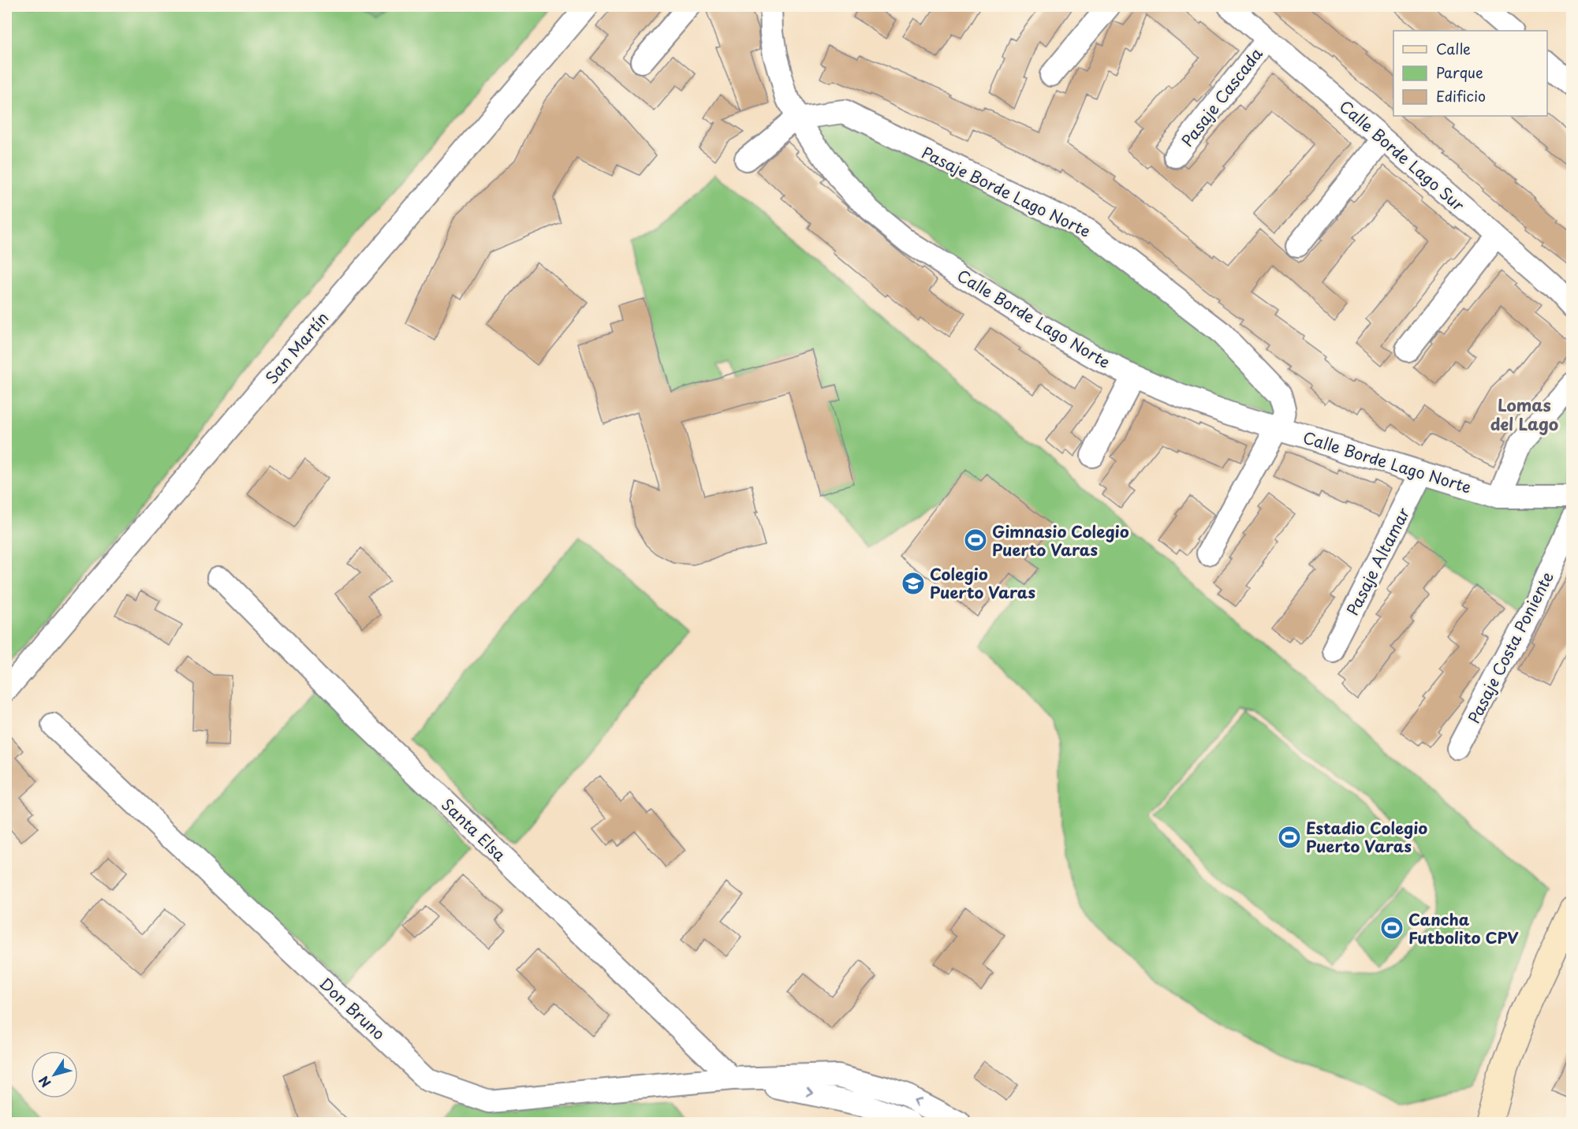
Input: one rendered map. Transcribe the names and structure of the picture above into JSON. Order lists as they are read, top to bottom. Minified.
{"streets":{"street":["Pasaje Cascada","Calle Borde Lago Sur","Pasaje Borde Lago Norte","Calle Borde Lago Norte","San Martín","Pasaje Altamar","Pasaje Costa Poniente","Santa Elsa","Don Bruno"]},"crossings":[["Pasaje Cascada","Calle Borde Lago Sur"],["Pasaje Borde Lago Norte","Calle Borde Lago Norte"],["Calle Borde Lago Norte","Pasaje Altamar"],["Santa Elsa","Don Bruno"]],"districts":["Lomas del Lago"],"places":{"sports":["Gimnasio Colegio Puerto Varas","Estadio Colegio Puerto Varas","Cancha Futbolito CPV"],"school or university":["Colegio Puerto Varas"]},"legend":["Calle","Parque","Edificio"],"north":"bottom left"}
